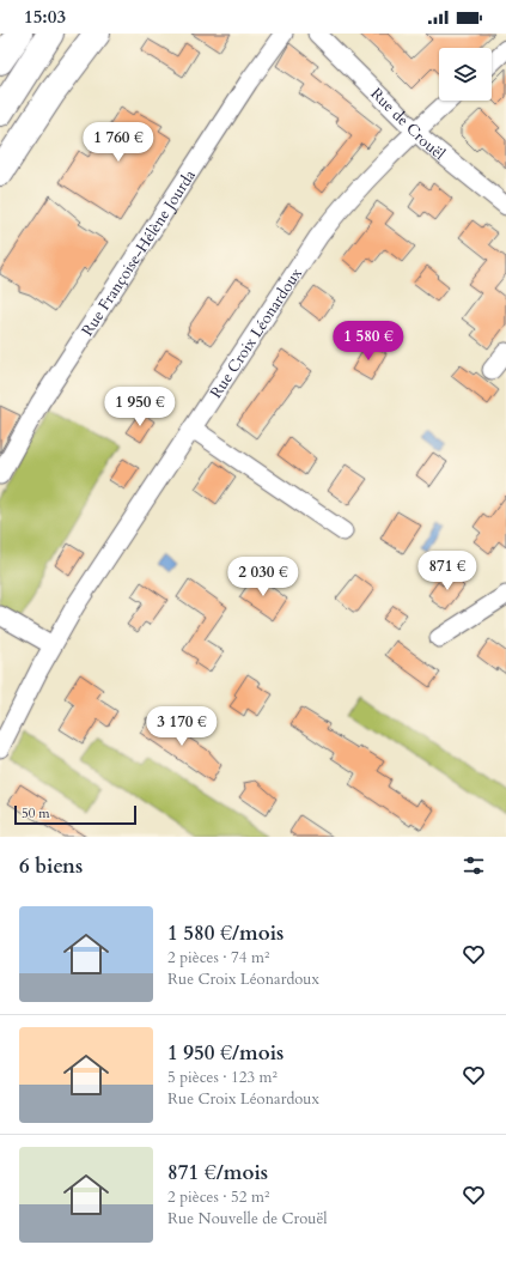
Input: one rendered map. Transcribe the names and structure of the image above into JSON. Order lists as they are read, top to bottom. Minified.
{"streets":{"street":["Rue de Crouël","Rue Françoise-Hélène Jourda","Rue Croix Léonardoux"]},"crossings":[["Rue de Crouël","Rue Croix Léonardoux"]],"scale_bar":"50 m","page":{"status":"15:03","price":["1 760 €","1 580 €","1 950 €","871 €","2 030 €","3 170 €"],"scale":"50 m","heading":"6 biens","list":[{"name":"1 580 €/mois","note":"2 pièces · 74 m² · Rue Croix Léonardoux"},{"name":"1 950 €/mois","note":"5 pièces · 123 m² · Rue Croix Léonardoux"},{"name":"871 €/mois","note":"2 pièces · 52 m² · Rue Nouvelle de Crouël"}]}}
